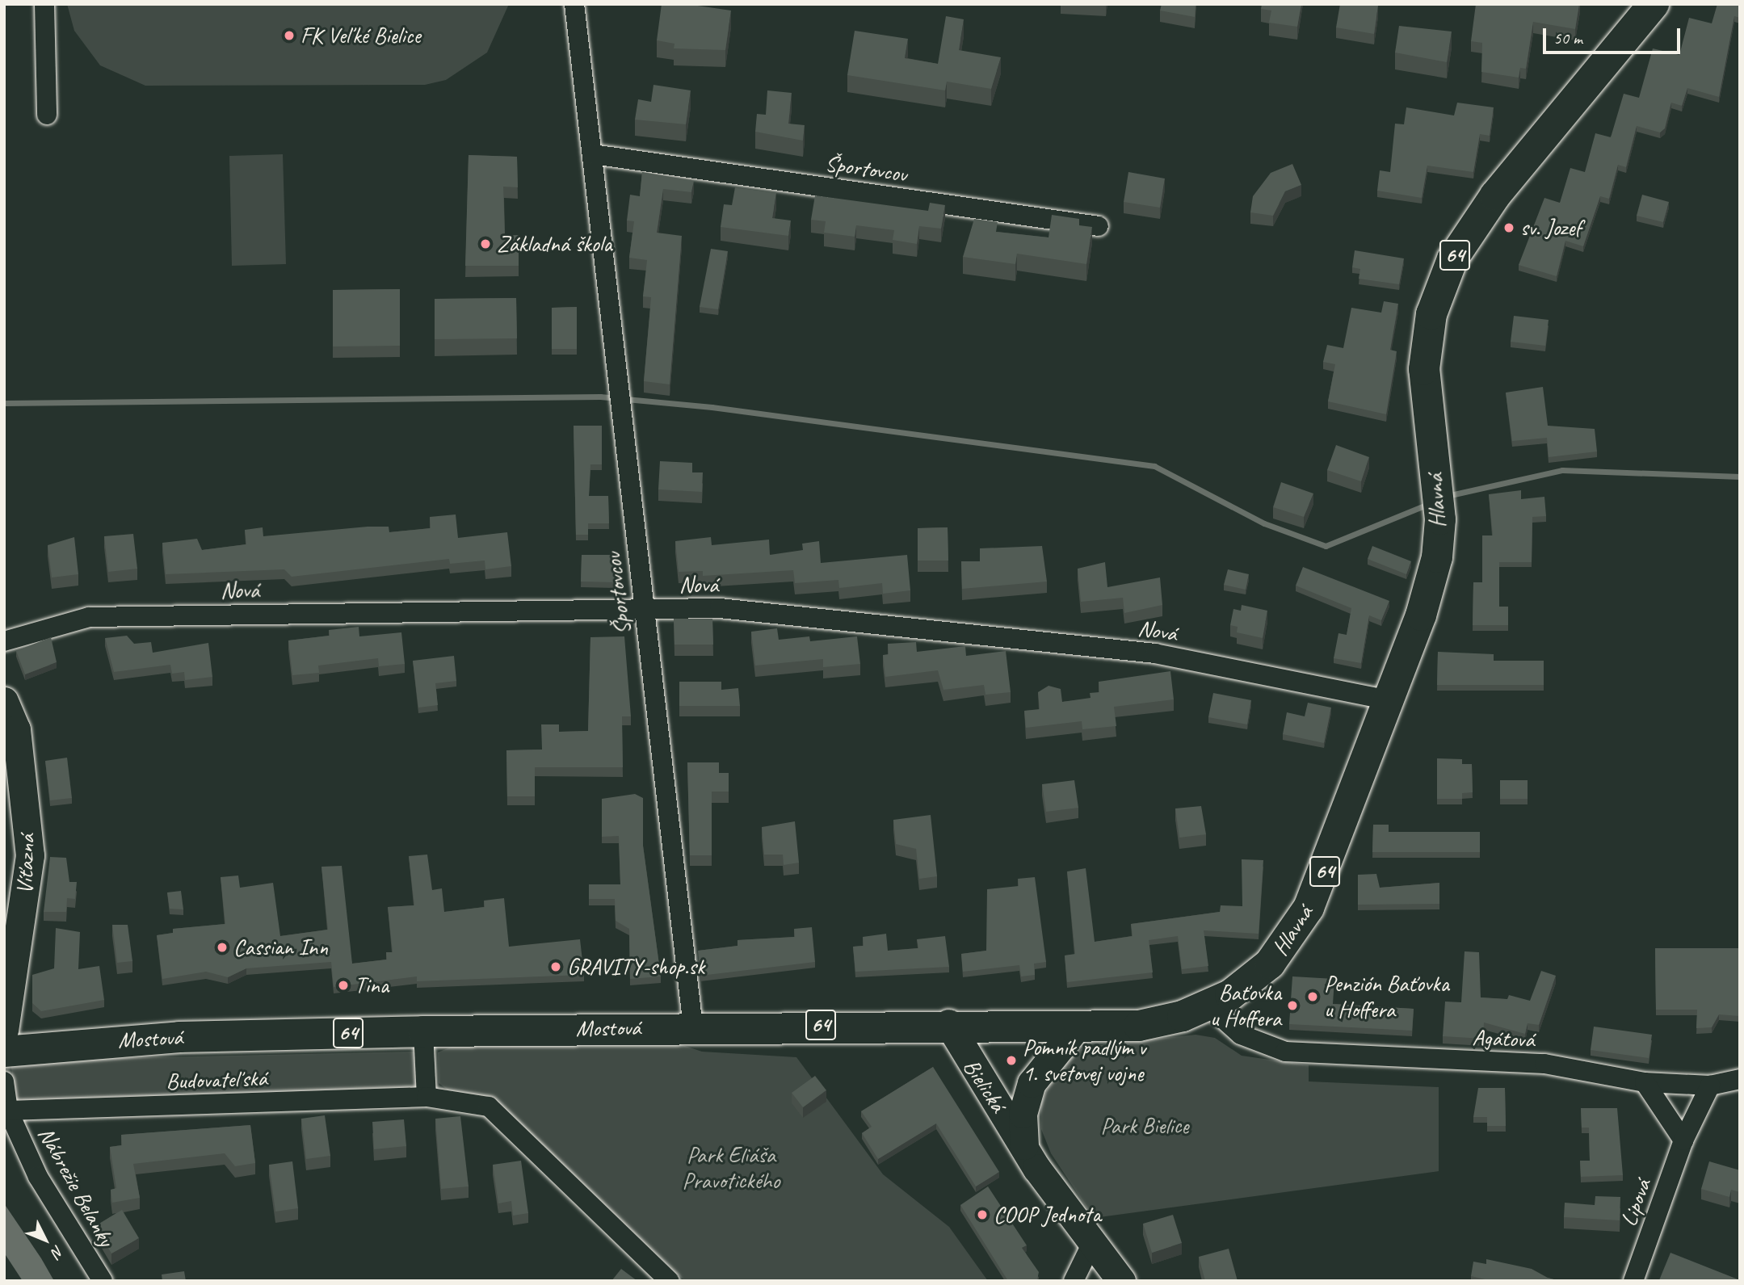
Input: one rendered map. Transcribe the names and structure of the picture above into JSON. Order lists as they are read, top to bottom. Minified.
{"streets":{"main road":["64","Hlavná","Víťazná","Mostová","Bielická"],"street":["Športovcov","Nová","Agátová","Budovateľská","Nábrežie Belanky","Lipová"]},"crossings":[["Športovcov","Nová"],["Športovcov","Mostová"],["Hlavná","Nová"],["Hlavná","Mostová"],["Hlavná","Agátová"],["Mostová","Agátová"],["Mostová","Bielická"],["Agátová","Lipová"],["Budovateľská","Nábrežie Belanky"]],"parks":["Park Bielice","Park Eliáša Pravotického"],"places":["FK Veľké Bielice","sv. Jozef","Základná škola","Cassian Inn","GRAVITY-shop.sk","Tina","Penzión Baťovka u Hoffera","Baťovka u Hoffera","Pomník padlým v 1. svetovej vojne","COOP Jednota"],"scale_bar":"50 m","north":"bottom right"}
